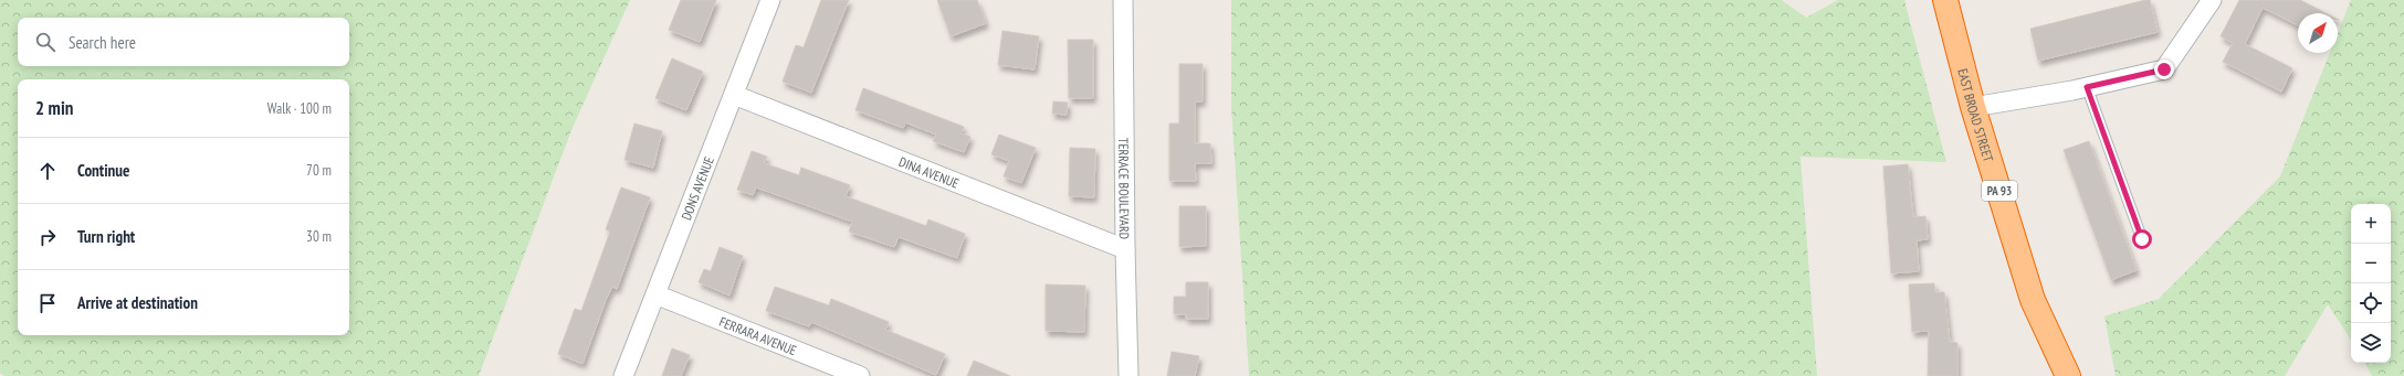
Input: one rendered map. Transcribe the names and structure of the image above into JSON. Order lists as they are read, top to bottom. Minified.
{"streets":{"highway":["EAST BROAD STREET","PA 93"],"street":["DINA AVENUE","DONS AVENUE","TERRACE BOULEVARD","FERRARA AVENUE"]},"crossings":[["DINA AVENUE","DONS AVENUE"],["DINA AVENUE","TERRACE BOULEVARD"],["DONS AVENUE","FERRARA AVENUE"]],"north":"top right","page":{"search":"Search here","heading":["2 min","Walk · 100 m"],"list":[["Continue","70 m"],["Turn right","30 m"],"Arrive at destination"],"map_buttons":["+","−"]}}
